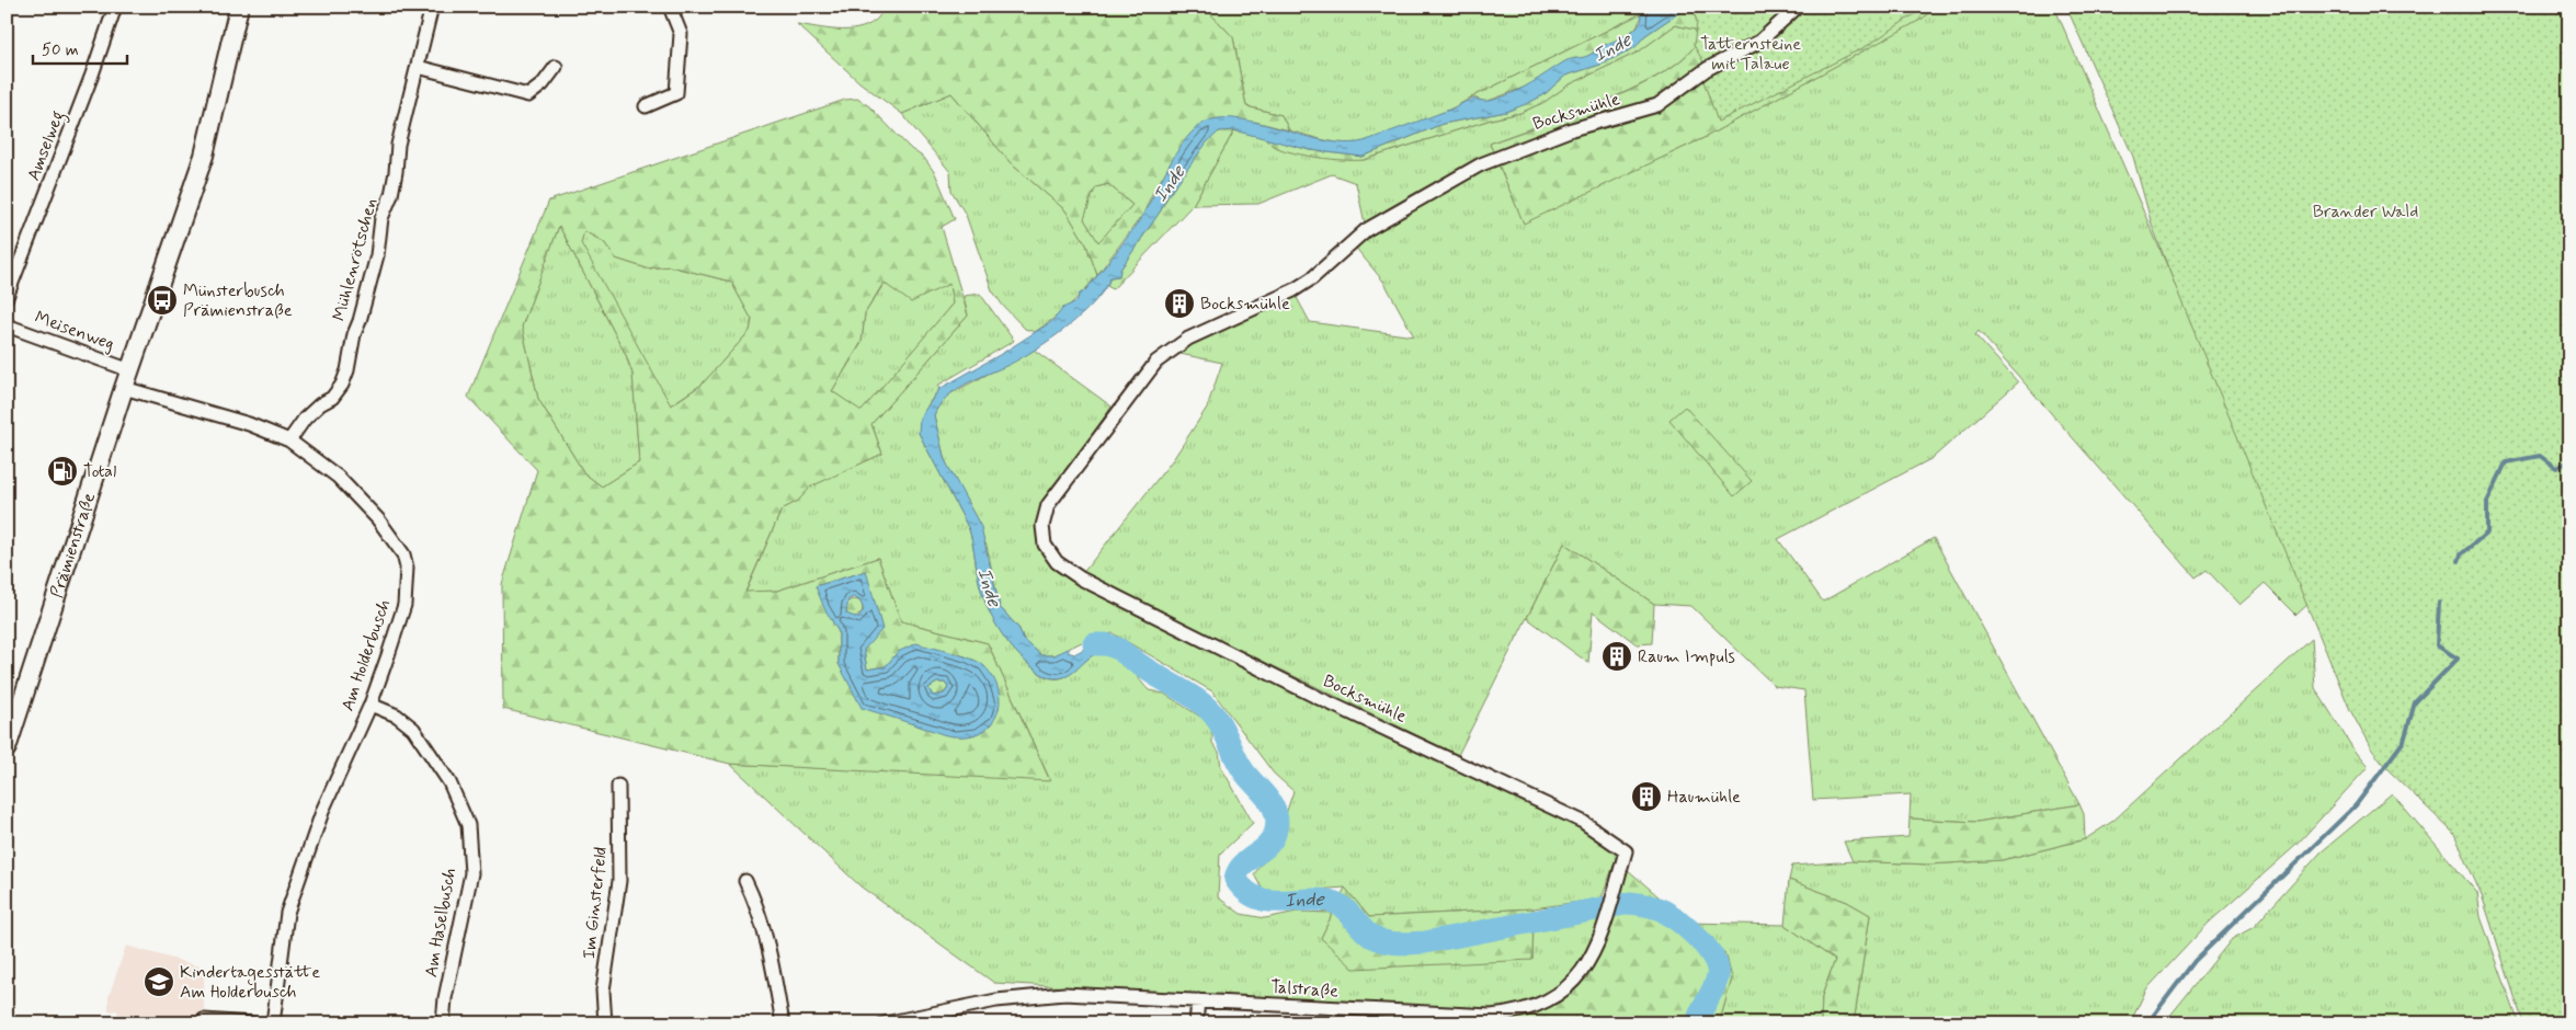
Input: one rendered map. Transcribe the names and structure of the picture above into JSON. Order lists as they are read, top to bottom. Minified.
{"streets":{"street":["Bocksmühle","Amselweg","Mühlenrötschen","Meisenweg","Prämienstraße","Am Holderbusch","Im Ginsterfeld","Am Haselbusch","Talstraße"]},"crossings":[["Bocksmühle","Talstraße"],["Mühlenrötschen","Am Holderbusch"],["Meisenweg","Prämienstraße"],["Prämienstraße","Am Holderbusch"],["Am Holderbusch","Am Haselbusch"]],"water":["Inde"],"parks":["Tatternsteine mit Talaue","Brander Wald"],"places":{"bus stop":["Münsterbusch Prämienstraße"],"building":["Bocksmühle","Raum Impuls","Haumühle"],"fuel station":["Total"],"school or university":["Kindertagesstätte Am Holderbusch"]},"scale_bar":"50 m"}
